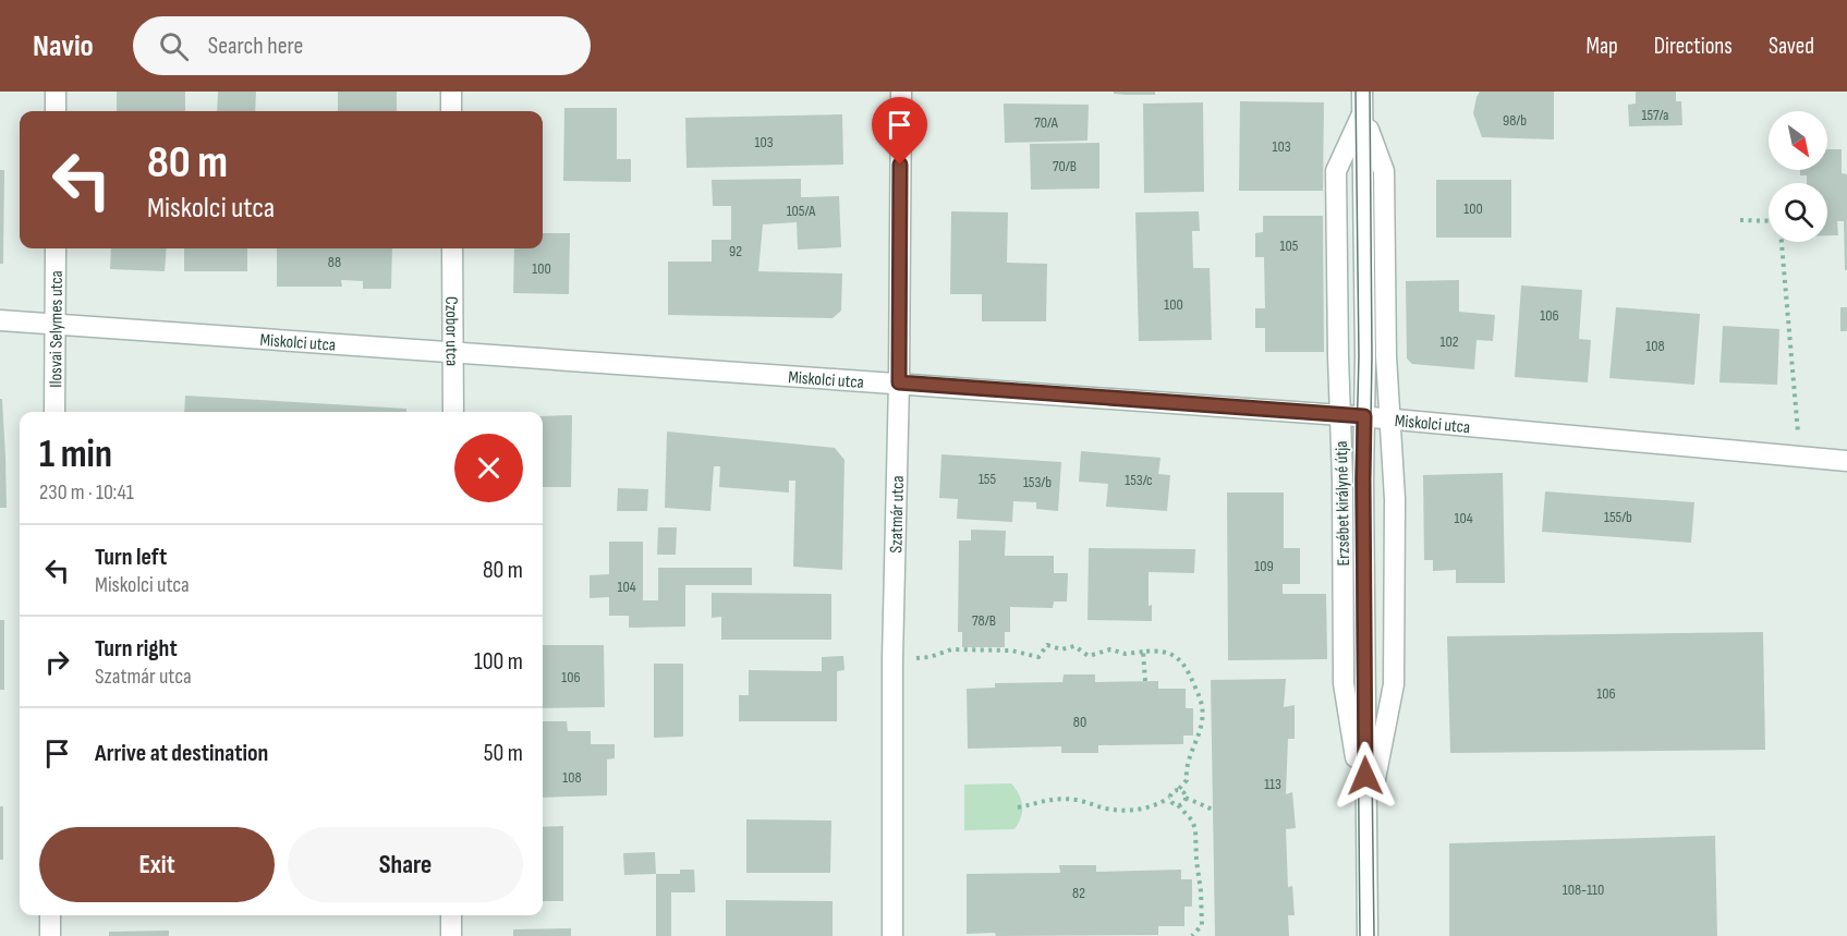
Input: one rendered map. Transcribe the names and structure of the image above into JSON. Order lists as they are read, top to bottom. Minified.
{"streets":{"street":["Ilosvai Selymes utca","Czobor utca","Miskolci utca","Erzsébet királyné útja","Szatmár utca"]},"crossings":[["Ilosvai Selymes utca","Miskolci utca"],["Czobor utca","Miskolci utca"],["Miskolci utca","Erzsébet királyné útja"],["Miskolci utca","Szatmár utca"]],"house_numbers":["157/a","98/b","70/A","103","103","70/B","100","105/A","105","92","88","100","100","106","102","108","155","153/c","153/b","155/b","104","109","104","78/B","106","106","80","108","113","108-110","82"],"north":"bottom right","page":{"header":"Navio","search":"Search here","nav":["Map","Directions","Saved"],"turn":["80 m","Miskolci utca"],"heading":["1 min","230 m · 10:41"],"list":[{"name":"Turn left","note":"Miskolci utca","value":"80 m"},{"name":"Turn right","note":"Szatmár utca","value":"100 m"},{"name":"Arrive at destination","value":"50 m"}],"buttons":["Exit","Share"]}}
